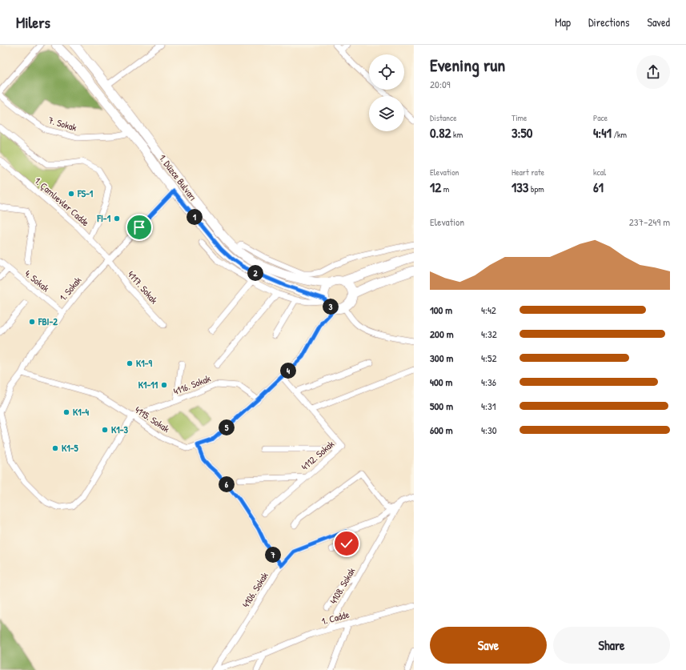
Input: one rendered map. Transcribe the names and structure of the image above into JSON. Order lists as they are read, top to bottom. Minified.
{"streets":{"main road":["1. Düzce Bulvarı"],"street":["7. Sokak","1. Çamlıevler Cadde","4. Sokak","4117. Sokak","1. Sokak","4116. Sokak","4115. Sokak","4112. Sokak","4108. Sokak","4106. Sokak","1. Cadde"]},"crossings":[["7. Sokak","1. Düzce Bulvarı"],["1. Düzce Bulvarı","1. Sokak"],["1. Düzce Bulvarı","4115. Sokak"],["1. Çamlıevler Cadde","4117. Sokak"],["1. Çamlıevler Cadde","1. Sokak"],["4. Sokak","1. Sokak"],["4117. Sokak","1. Sokak"],["1. Sokak","4115. Sokak"],["4116. Sokak","4115. Sokak"],["4115. Sokak","4112. Sokak"],["4108. Sokak","4106. Sokak"],["4108. Sokak","1. Cadde"],["4106. Sokak","1. Cadde"]],"places":["FS-1","FI-1","FBI-2","K1-9","K1-11","K1-4","K1-3","K1-5"],"page":{"header":"Milers","nav":["Map","Directions","Saved"],"heading":["Evening run","20:09"],"stats":[["Distance","0.82 km"],["Time","3:50"],["Pace","4:41 /km"],["Elevation","12 m"],["Heart rate","133 bpm"],["kcal","61"]],"chart":["Elevation","237–249 m"],"pins":["1","2","3","4","5","6","7"],"list":[{"name":"100 m","note":"4:42"},{"name":"200 m","note":"4:32"},{"name":"300 m","note":"4:52"},{"name":"400 m","note":"4:36"},{"name":"500 m","note":"4:31"},{"name":"600 m","note":"4:30"}],"buttons":["Save","Share"]}}
